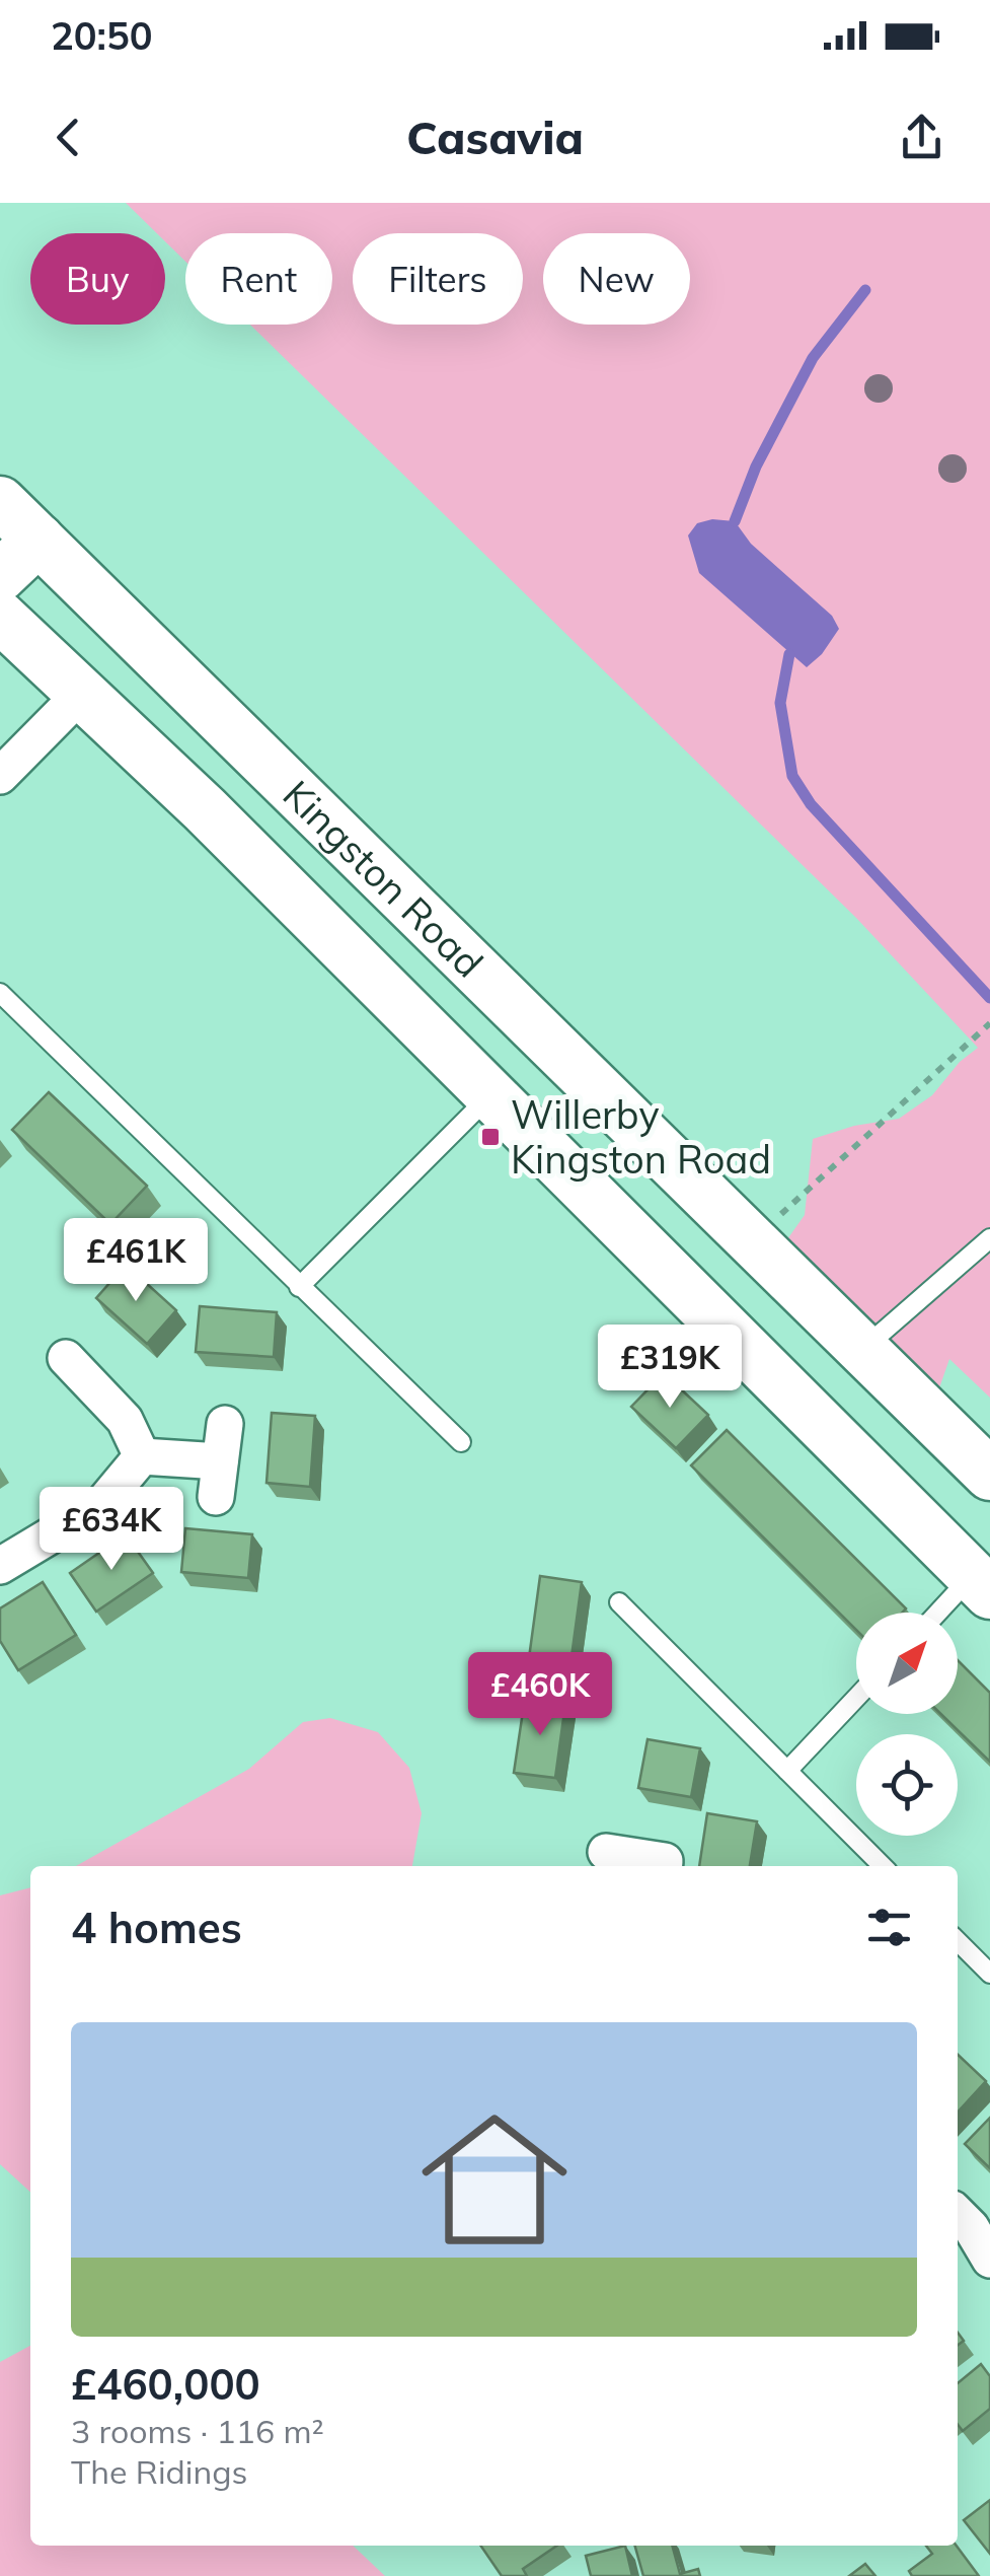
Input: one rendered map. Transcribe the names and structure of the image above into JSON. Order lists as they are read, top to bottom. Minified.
{"streets":{"street":["Kingston Road"]},"places":{"transit":["Willerby Kingston Road"]},"north":"top right","page":{"status":"20:50","header":"Casavia","chip":["Buy","Rent","Filters","New"],"price":["£461K","£319K","£634K","£460K"],"heading":"4 homes","list":[{"name":"£460,000","note":"3 rooms · 116 m² · The Ridings"}]}}
